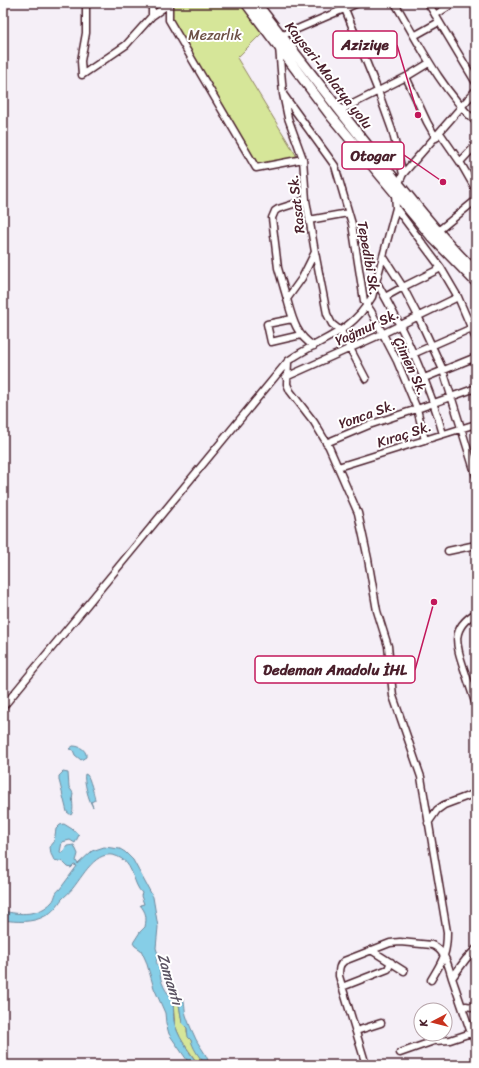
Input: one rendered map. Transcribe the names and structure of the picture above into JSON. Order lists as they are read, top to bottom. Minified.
{"streets":{"highway":["Kayseri-Malatya yolu"],"street":["Rasat Sk.","Tepedibi Sk.","Yağmur Sk.","Çimen Sk.","Yonca Sk.","Kıraç Sk."]},"crossings":[["Kayseri-Malatya yolu","Rasat Sk."],["Rasat Sk.","Tepedibi Sk."],["Tepedibi Sk.","Çimen Sk."],["Yağmur Sk.","Çimen Sk."],["Çimen Sk.","Yonca Sk."],["Çimen Sk.","Kıraç Sk."]],"water":["Zamantı"],"parks":["Mezarlık"],"places":["Aziziye","Otogar","Dedeman Anadolu İHL"],"north":"left"}
